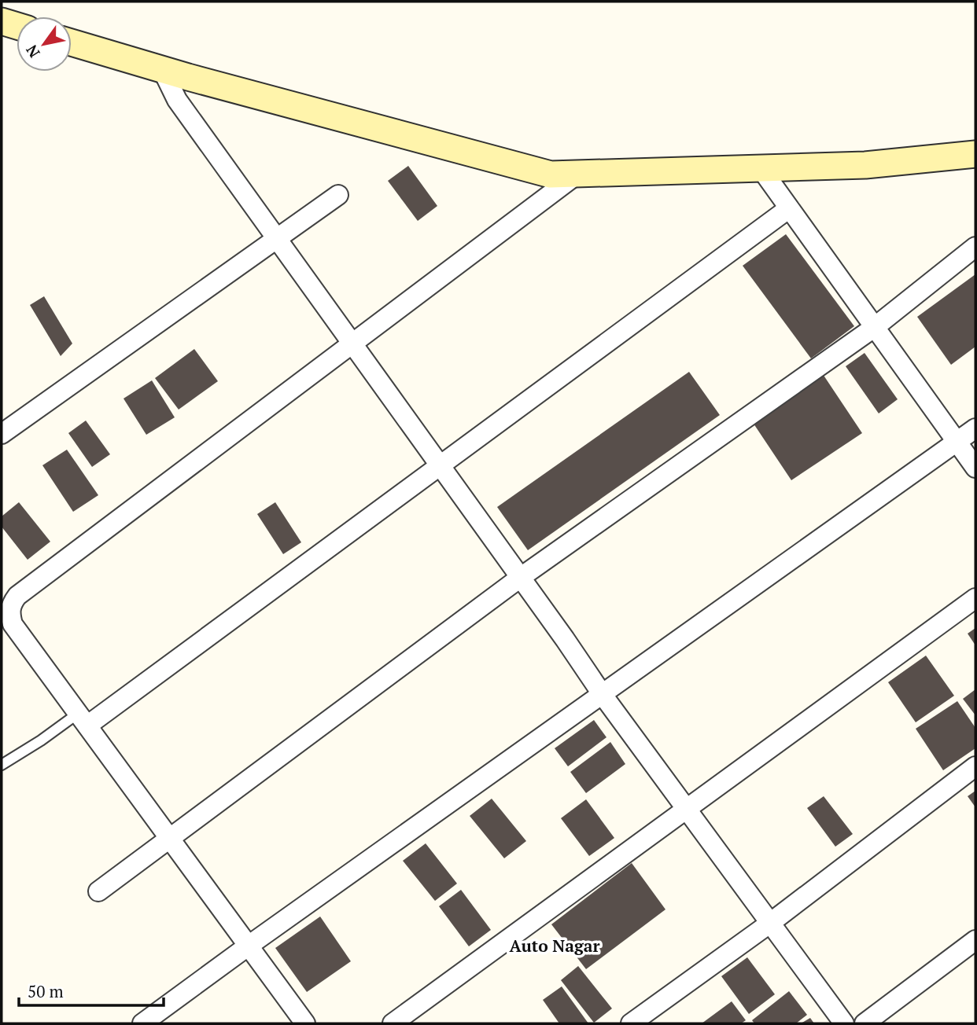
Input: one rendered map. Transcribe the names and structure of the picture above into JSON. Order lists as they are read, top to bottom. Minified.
{"districts":["Auto Nagar"],"scale_bar":"50 m","north":"bottom left"}
